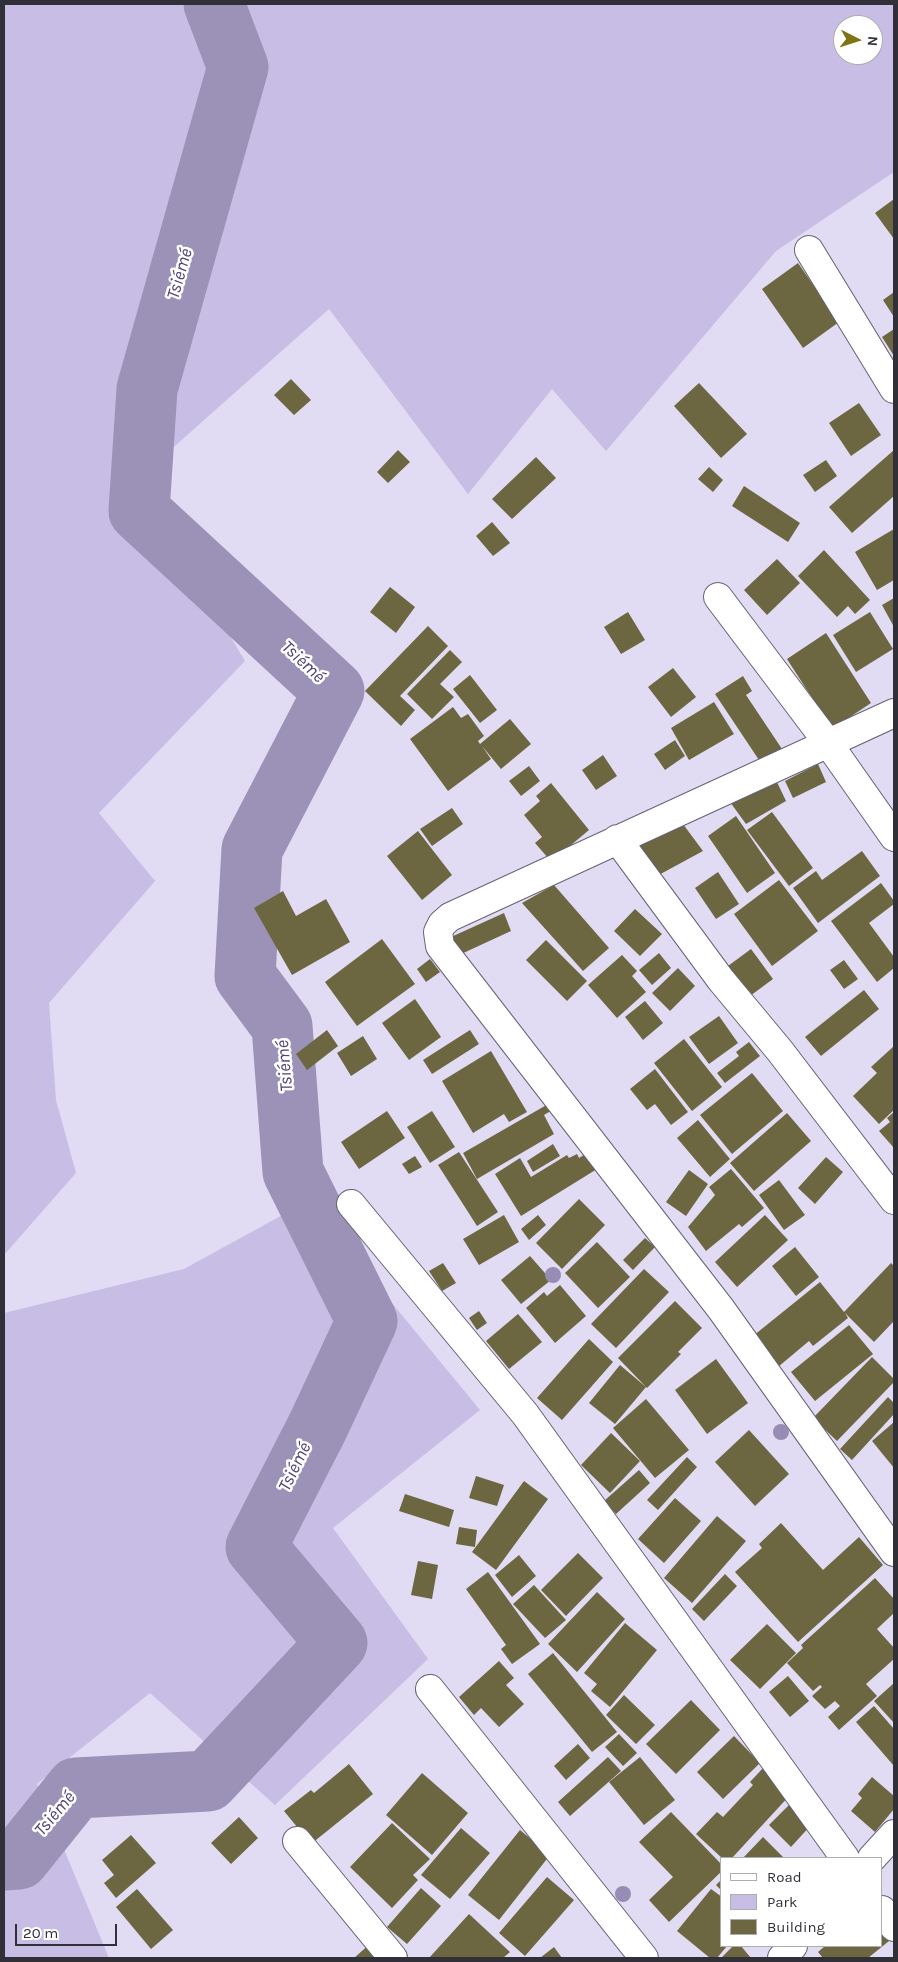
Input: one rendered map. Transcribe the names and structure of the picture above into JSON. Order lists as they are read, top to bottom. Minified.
{"water":["Tsiémé"],"legend":["Road","Park","Building"],"scale_bar":"20 m","north":"right"}
